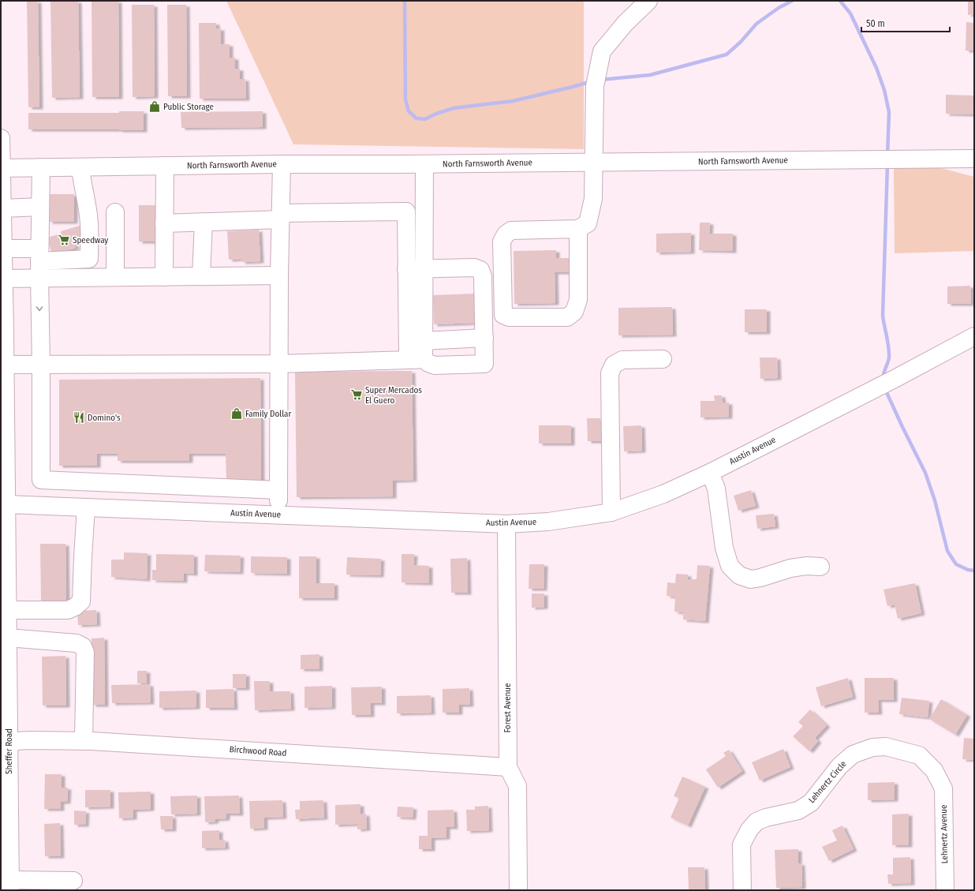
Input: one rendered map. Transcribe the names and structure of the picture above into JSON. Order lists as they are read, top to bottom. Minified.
{"streets":{"street":["North Farnsworth Avenue","Austin Avenue","Forest Avenue","Sheffer Road","Birchwood Road","Lehnertz Circle","Lehnertz Avenue"]},"crossings":[["North Farnsworth Avenue","Sheffer Road"],["Austin Avenue","Forest Avenue"],["Austin Avenue","Sheffer Road"],["Forest Avenue","Birchwood Road"],["Sheffer Road","Birchwood Road"],["Lehnertz Circle","Lehnertz Avenue"]],"places":{"shop":["Public Storage","Family Dollar"],"supermarket":["Speedway","Super Mercados El Guero"],"restaurant":["Domino's"]},"scale_bar":"50 m"}
